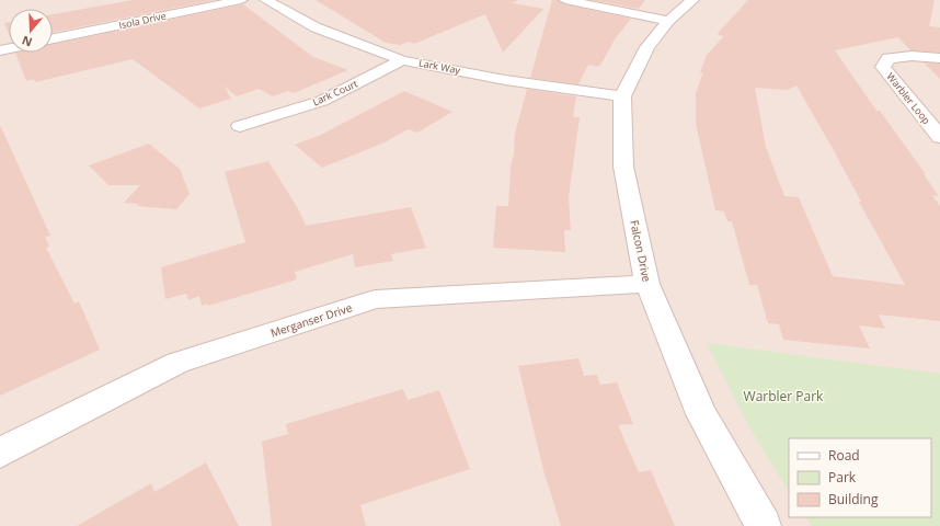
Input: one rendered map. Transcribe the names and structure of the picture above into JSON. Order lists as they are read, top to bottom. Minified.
{"streets":{"street":["Isola Drive","Lark Way","Lark Court","Warbler Loop","Falcon Drive","Merganser Drive"]},"crossings":[["Lark Way","Lark Court"],["Lark Way","Falcon Drive"],["Falcon Drive","Merganser Drive"]],"parks":["Warbler Park"],"legend":["Road","Park","Building"],"north":"bottom"}
